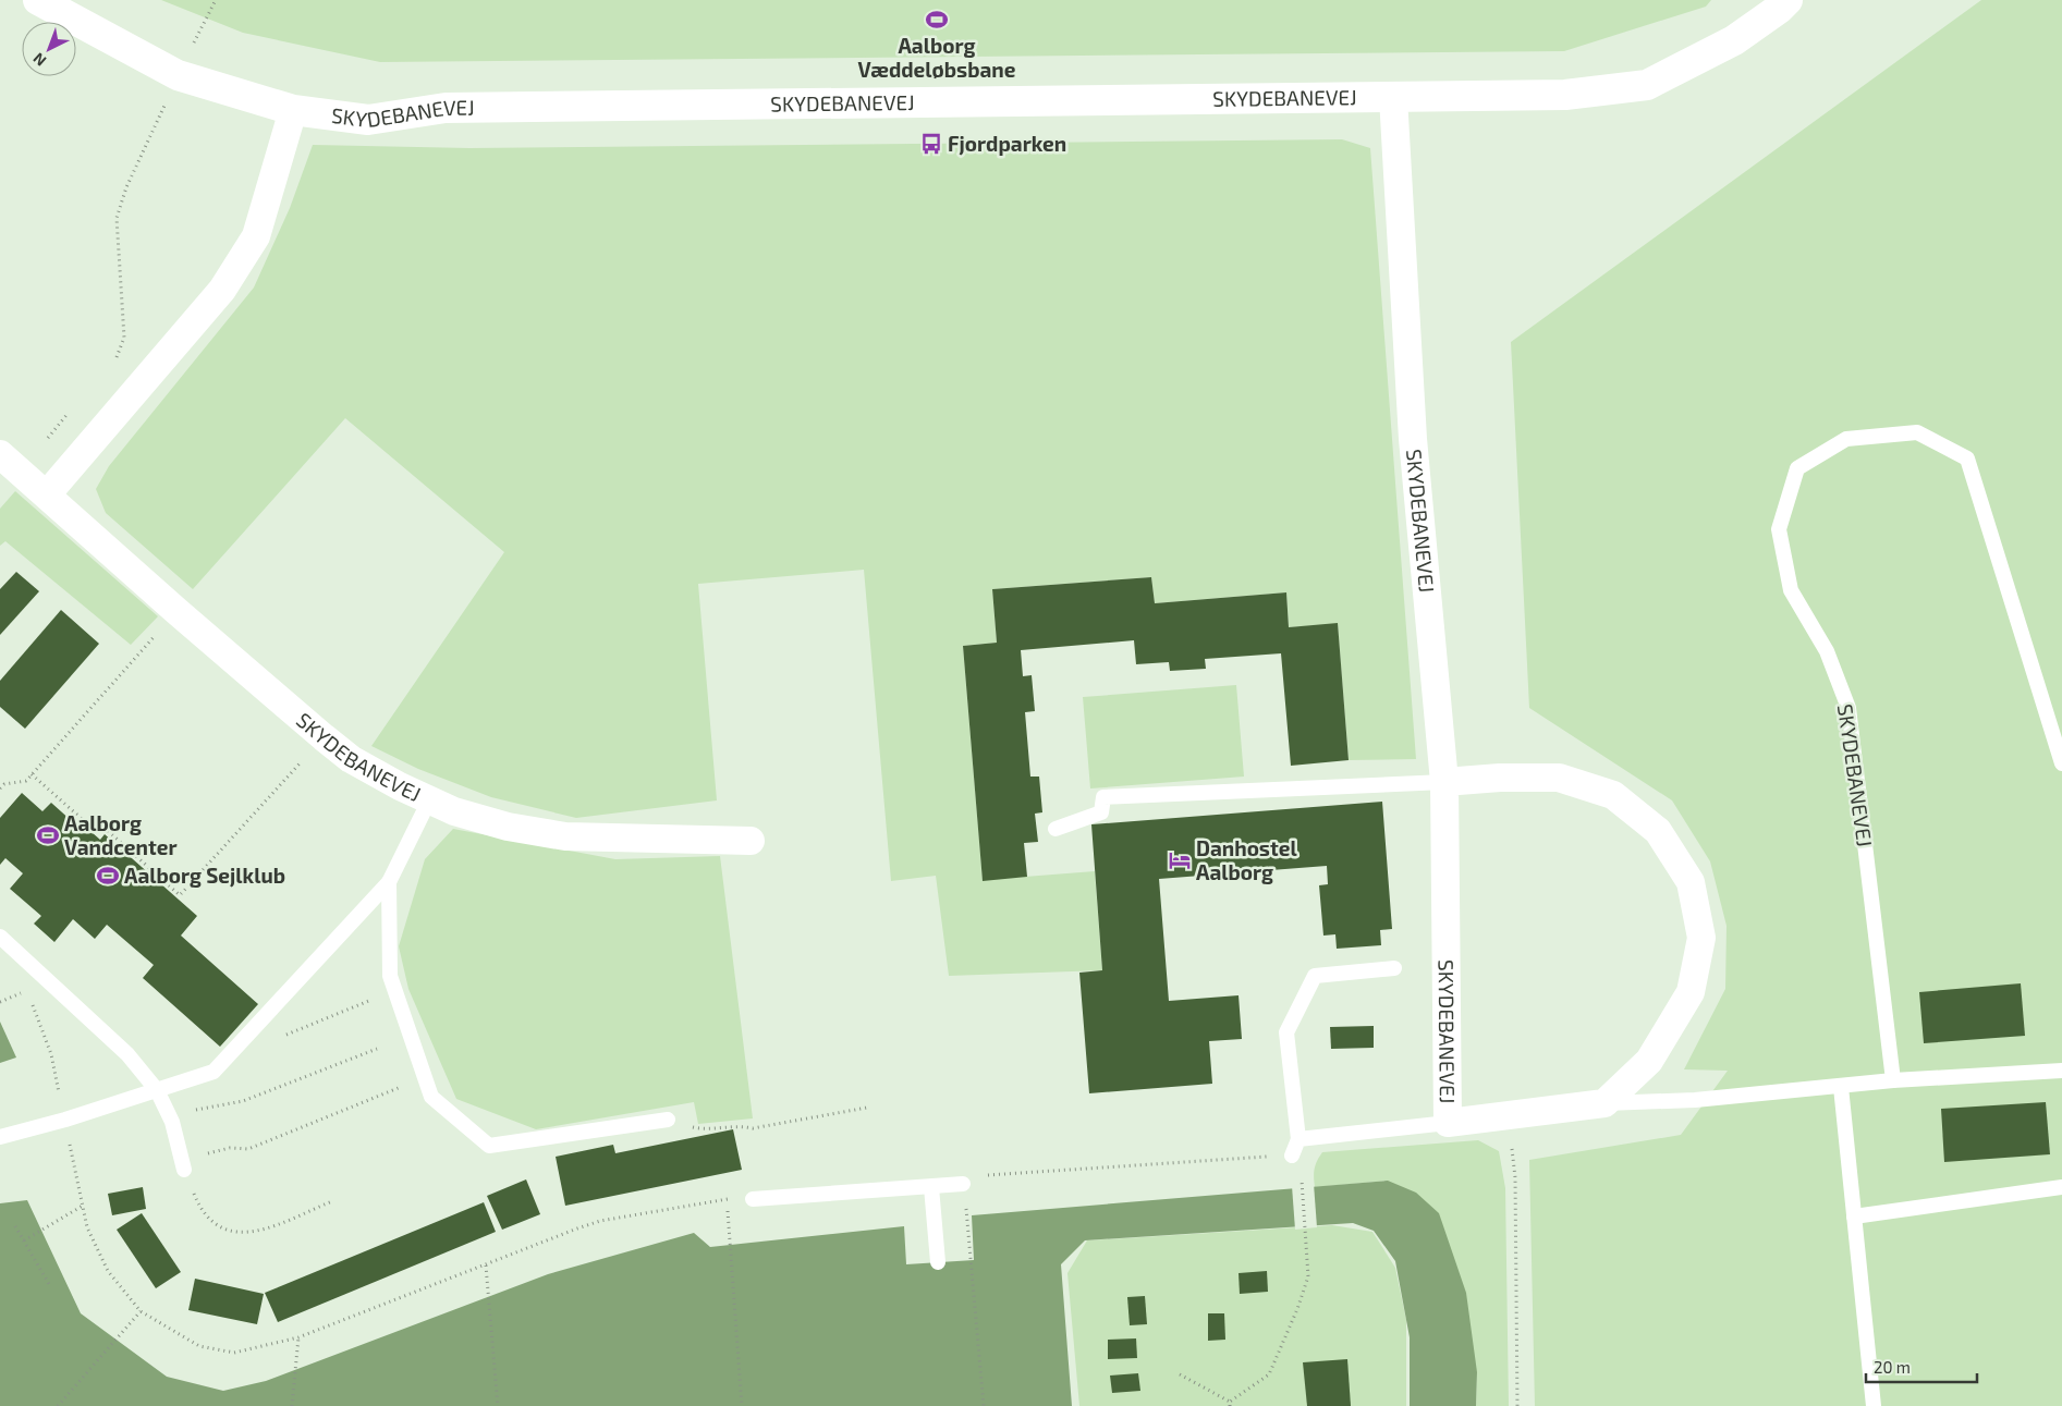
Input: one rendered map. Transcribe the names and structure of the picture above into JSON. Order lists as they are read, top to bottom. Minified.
{"streets":{"street":["SKYDEBANEVEJ"]},"places":{"sports":["Aalborg Væddeløbsbane","Aalborg Vandcenter","Aalborg Sejlklub"],"bus stop":["Fjordparken"],"hotel":["Danhostel Aalborg"]},"scale_bar":"20 m","north":"bottom left"}
